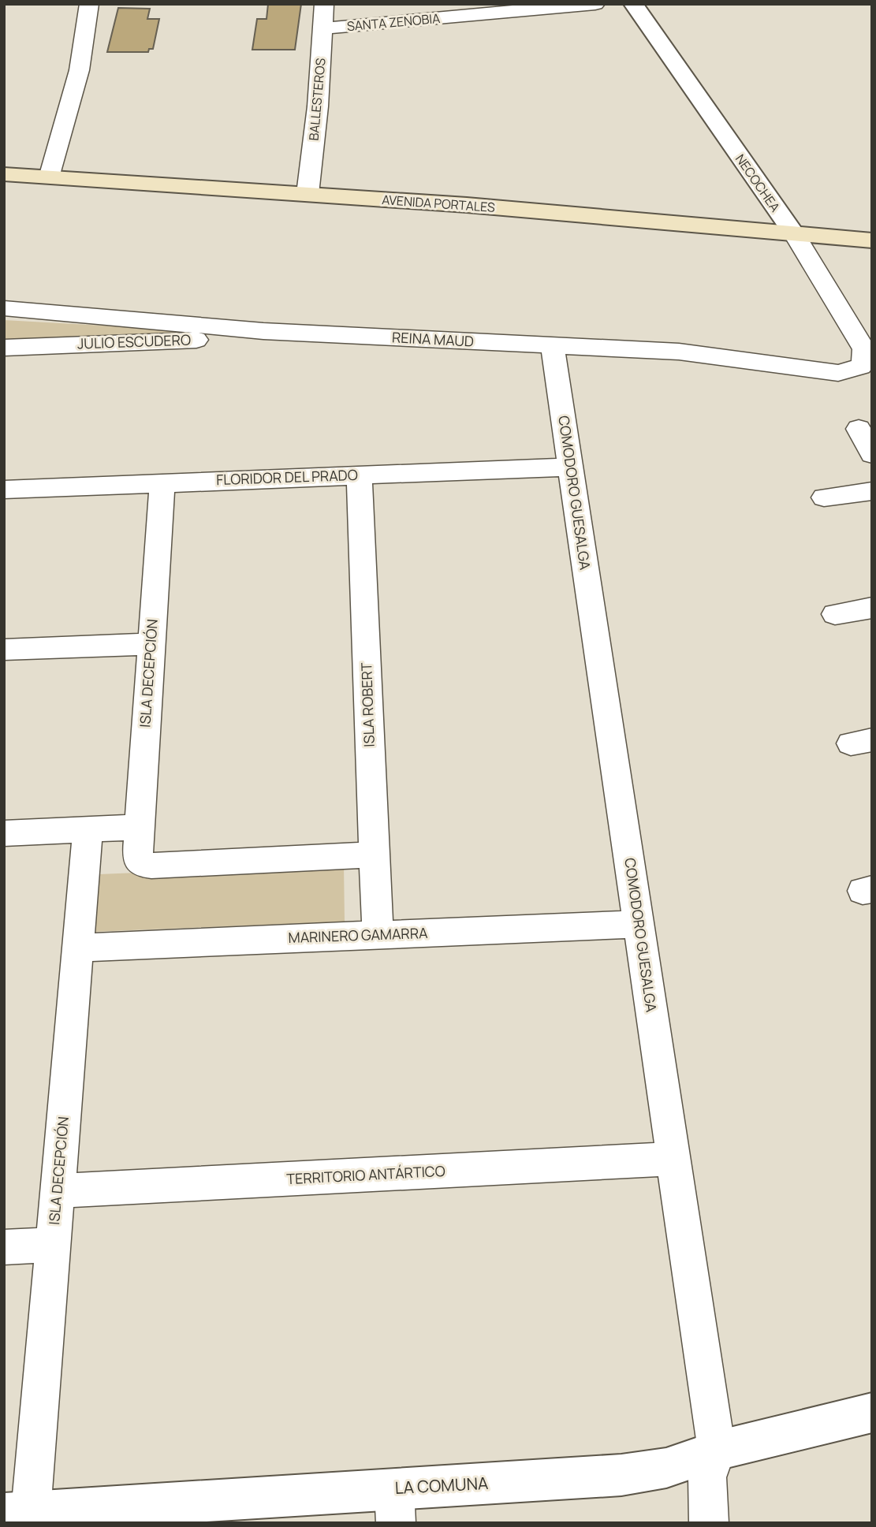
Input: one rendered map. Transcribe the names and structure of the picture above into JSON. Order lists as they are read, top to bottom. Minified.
{"streets":{"main road":["AVENIDA PORTALES"],"street":["SANTA ZENOBIA","BALLESTEROS","NECOCHEA","REINA MAUD","JULIO ESCUDERO","FLORIDOR DEL PRADO","COMODORO GUESALGA","ISLA DECEPCIÓN","ISLA ROBERT","MARINERO GAMARRA","TERRITORIO ANTÁRTICO","LA COMUNA"]},"crossings":[["SANTA ZENOBIA","BALLESTEROS"],["BALLESTEROS","AVENIDA PORTALES"],["NECOCHEA","AVENIDA PORTALES"],["NECOCHEA","REINA MAUD"],["REINA MAUD","JULIO ESCUDERO"],["REINA MAUD","COMODORO GUESALGA"],["FLORIDOR DEL PRADO","COMODORO GUESALGA"],["FLORIDOR DEL PRADO","ISLA DECEPCIÓN"],["FLORIDOR DEL PRADO","ISLA ROBERT"],["COMODORO GUESALGA","MARINERO GAMARRA"],["COMODORO GUESALGA","TERRITORIO ANTÁRTICO"],["COMODORO GUESALGA","LA COMUNA"],["ISLA DECEPCIÓN","ISLA ROBERT"],["ISLA DECEPCIÓN","MARINERO GAMARRA"],["ISLA DECEPCIÓN","TERRITORIO ANTÁRTICO"],["ISLA DECEPCIÓN","LA COMUNA"],["ISLA ROBERT","MARINERO GAMARRA"]]}
